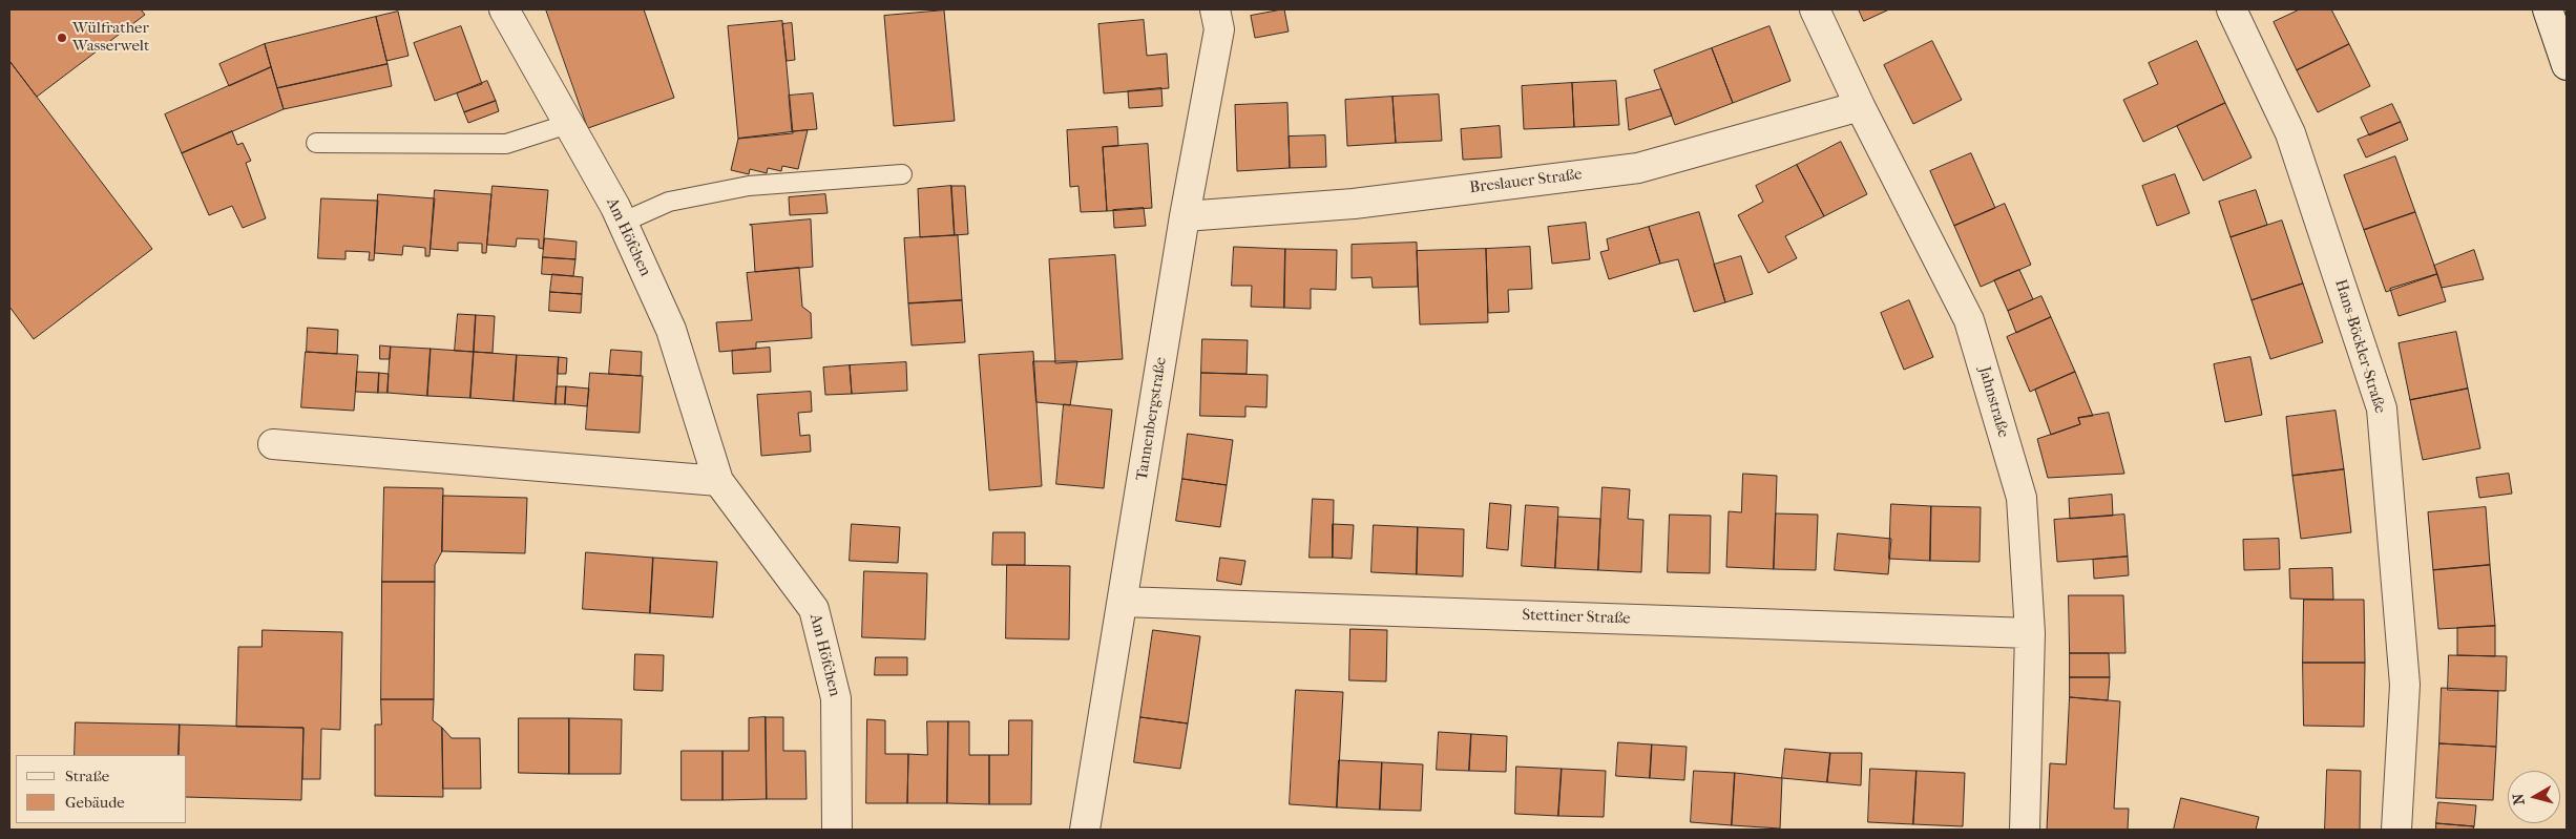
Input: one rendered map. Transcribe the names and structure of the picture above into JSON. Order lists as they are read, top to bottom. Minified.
{"streets":{"street":["Breslauer Straße","Am Höfchen","Hans-Böckler-Straße","Jahnstraße","Tannenbergstraße","Stettiner Straße"]},"crossings":[["Breslauer Straße","Jahnstraße"],["Breslauer Straße","Tannenbergstraße"],["Jahnstraße","Stettiner Straße"],["Tannenbergstraße","Stettiner Straße"]],"places":["Wülfrather Wasserwelt"],"legend":["Straße","Gebäude"],"north":"left"}
